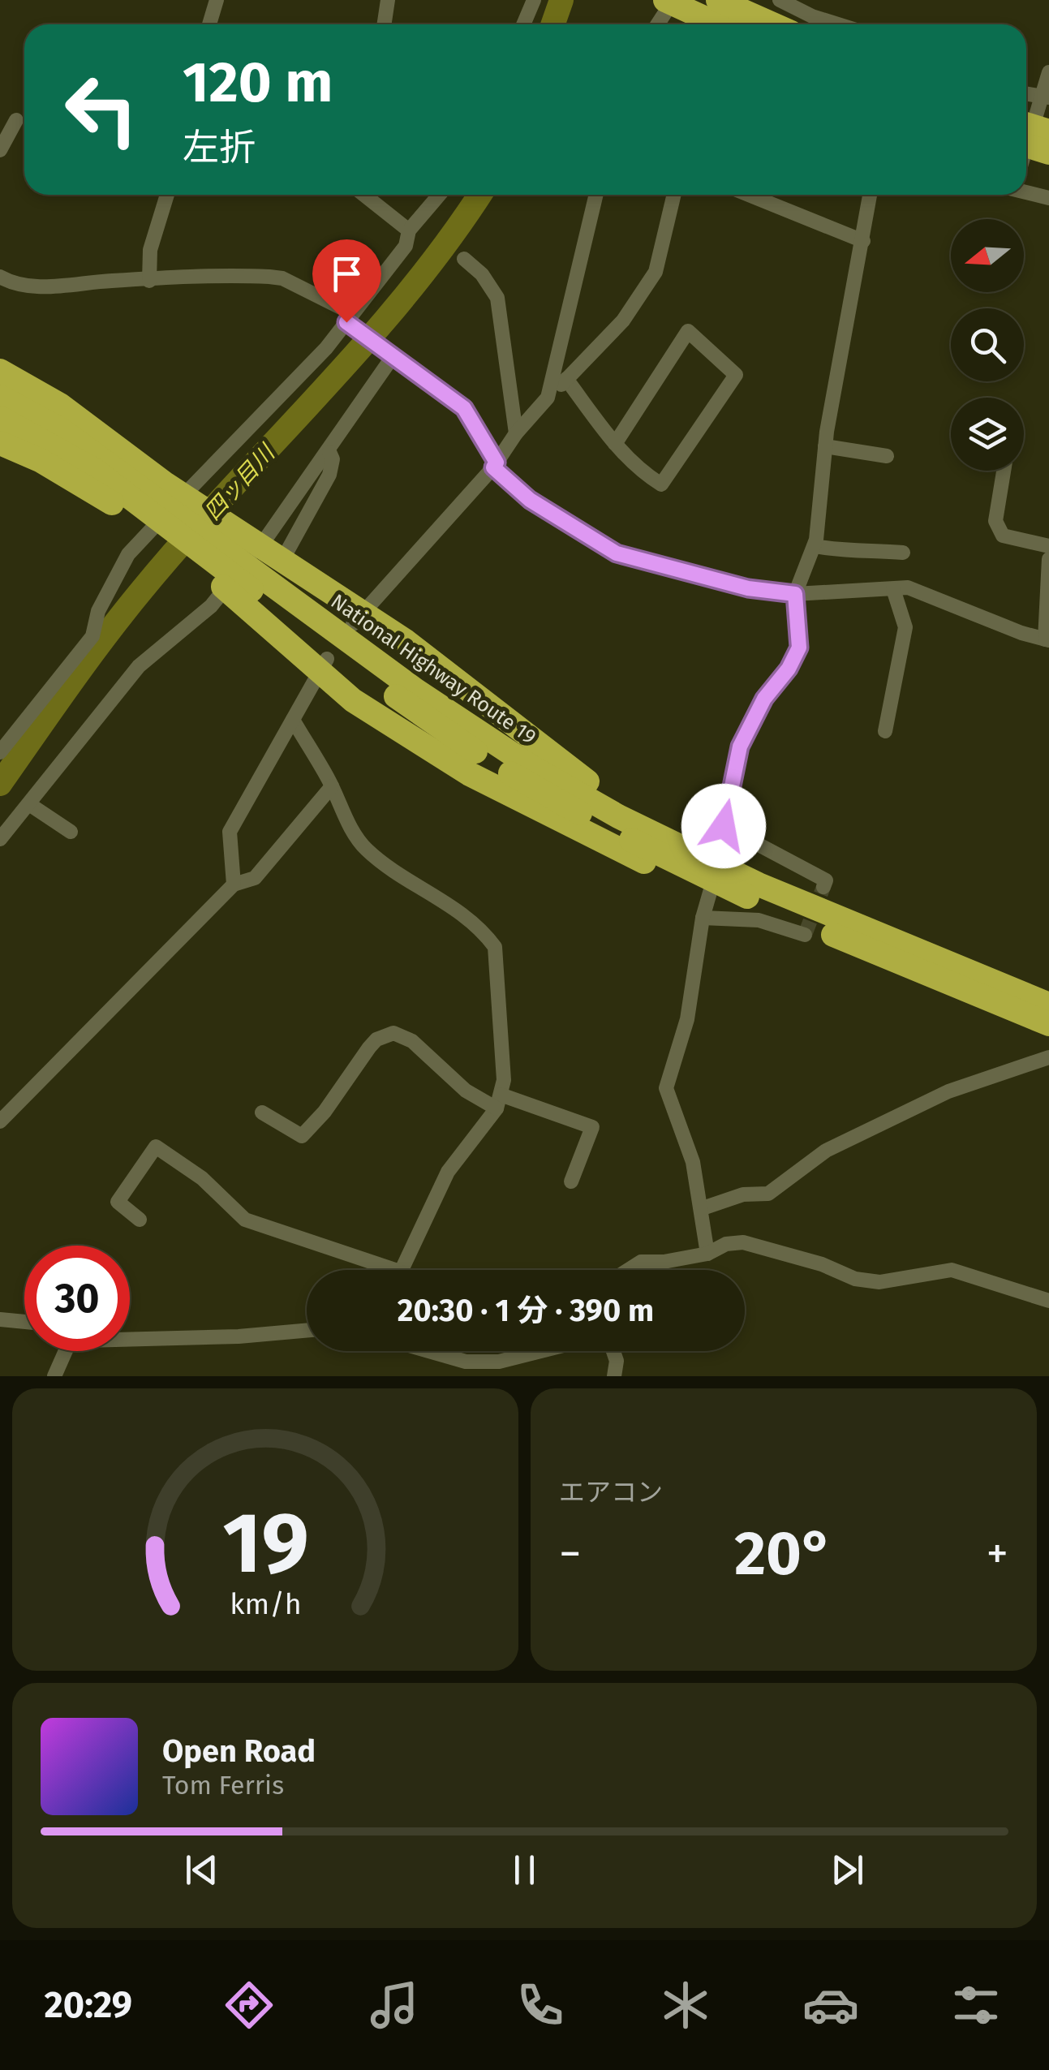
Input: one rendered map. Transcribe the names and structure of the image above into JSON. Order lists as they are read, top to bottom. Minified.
{"streets":{"highway":["National Highway Route 19"]},"water":["四ッ目川"],"north":"left","page":{"turn":["120 m","左折"],"limit":"30","trip":"20:30 · 1 分 · 390 m","tile":"エアコン","heat":["−","20°","+"],"song":["Open Road","Tom Ferris"],"tabs":"20:29","gauge":["19","km/h"]}}
